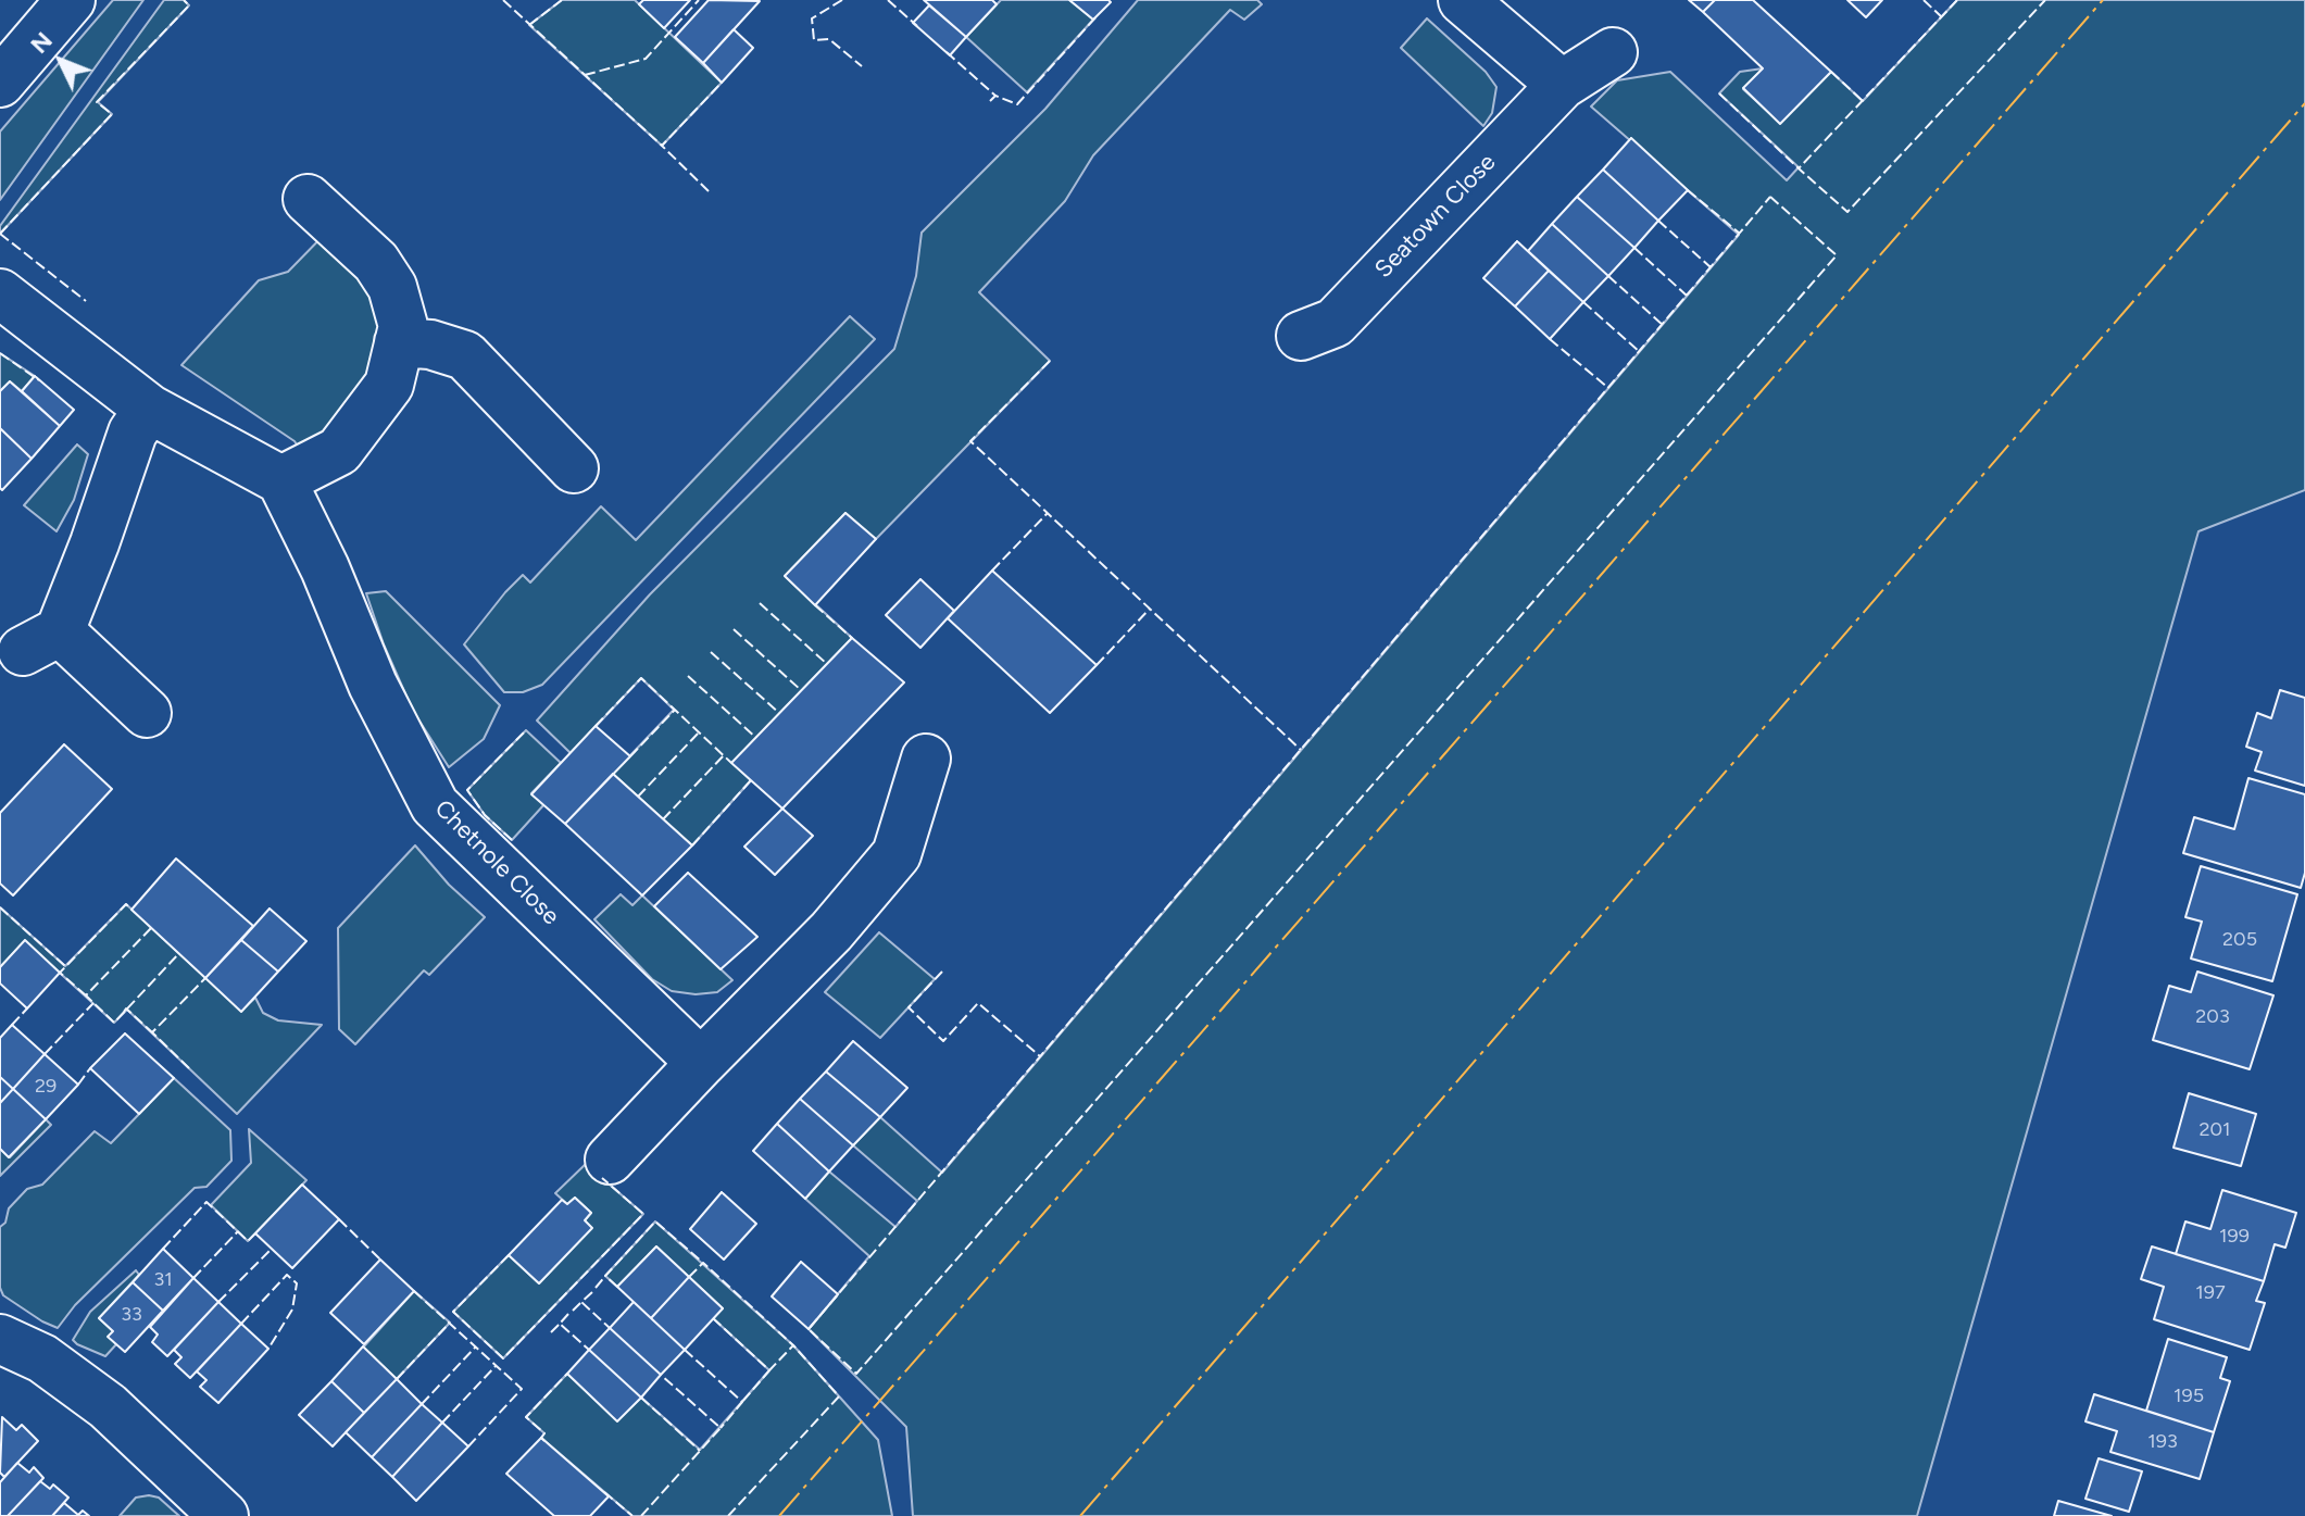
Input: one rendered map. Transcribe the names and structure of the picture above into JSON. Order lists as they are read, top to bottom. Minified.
{"streets":{"street":["Seatown Close","Chetnole Close"]},"house_numbers":["205","203","29","201","199","31","197","33","195","193"],"north":"top left"}
